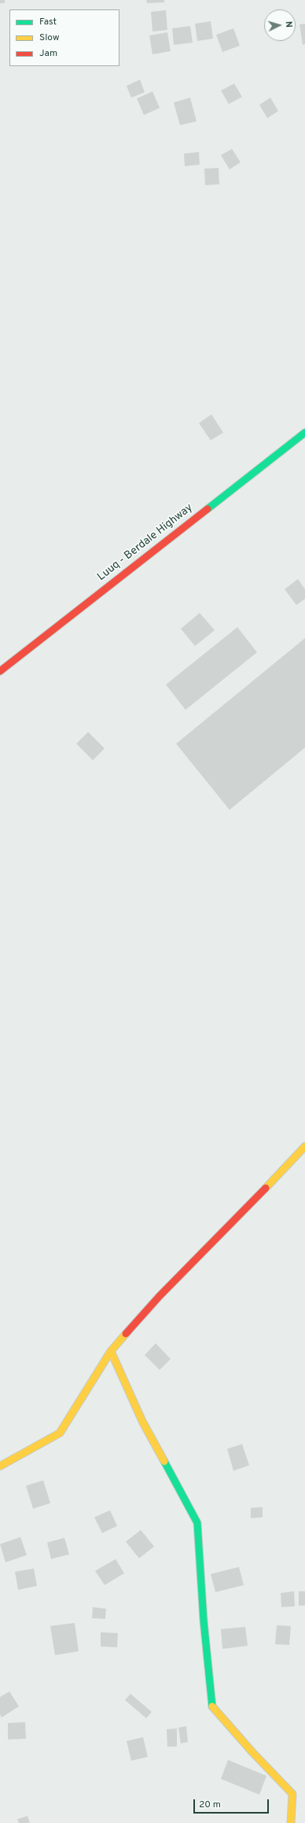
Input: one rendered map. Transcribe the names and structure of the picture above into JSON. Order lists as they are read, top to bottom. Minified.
{"streets":{"street":["Luuq - Berdale Highway"]},"legend":["Fast","Slow","Jam"],"scale_bar":"20 m","north":"right"}
